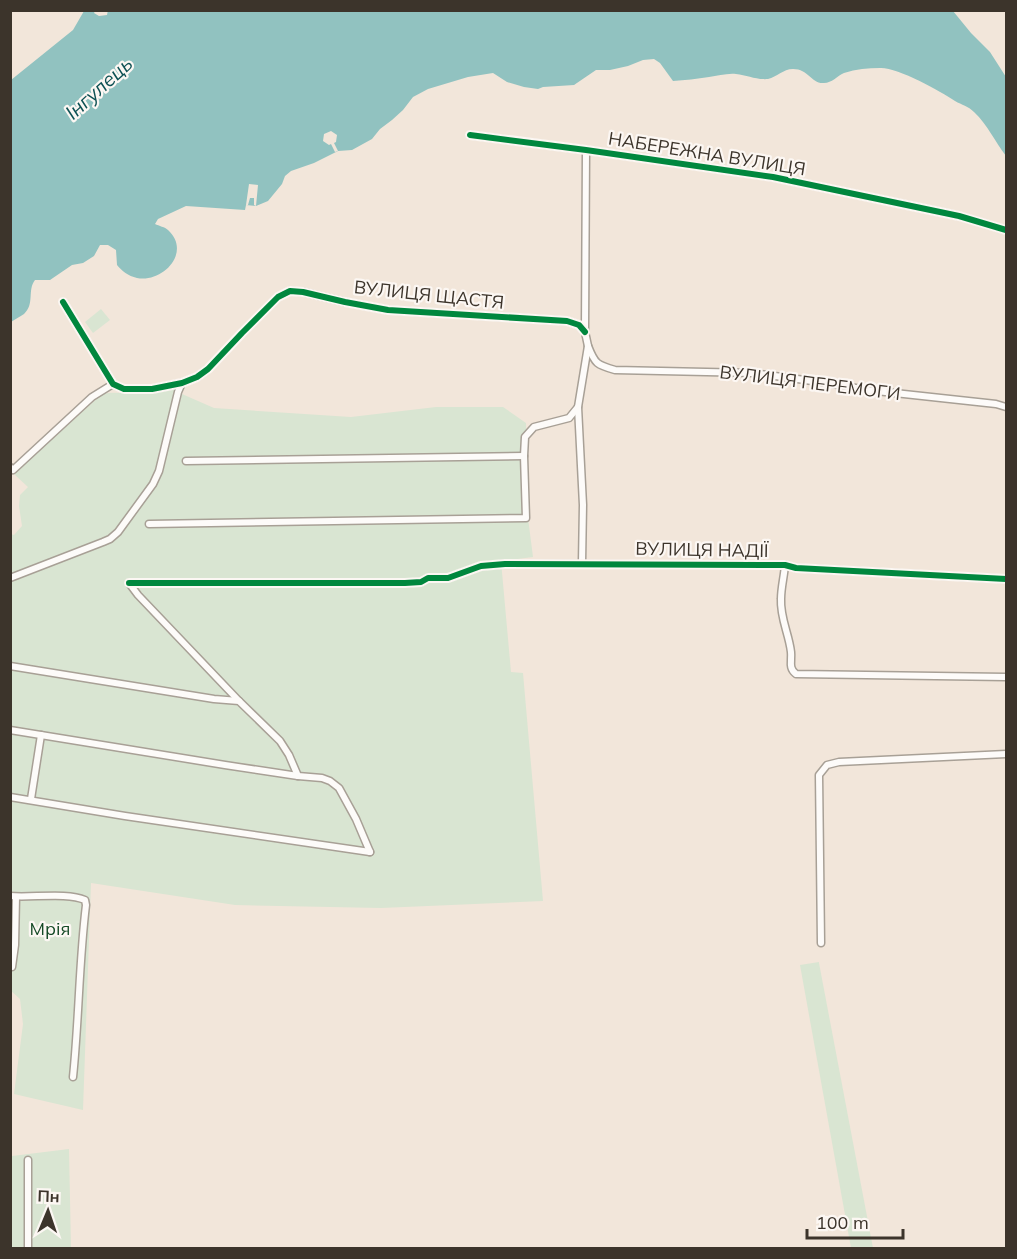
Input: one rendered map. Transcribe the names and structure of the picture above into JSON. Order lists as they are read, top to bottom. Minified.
{"streets":{"street":["НАБЕРЕЖНА ВУЛИЦЯ","ВУЛИЦЯ ЩАСТЯ","ВУЛИЦЯ ПЕРЕМОГИ","ВУЛИЦЯ НАДІЇ"]},"water":["Інгулець"],"parks":["Мрія"],"scale_bar":"100 m","north":"top"}
